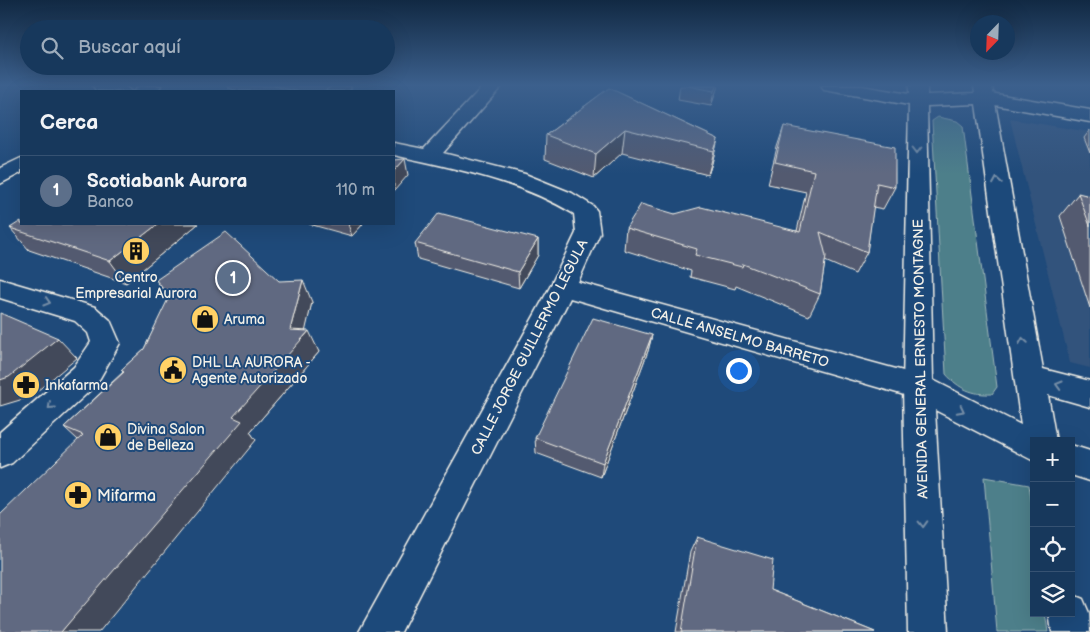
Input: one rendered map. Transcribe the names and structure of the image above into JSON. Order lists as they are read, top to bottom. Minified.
{"streets":{"main road":["CALLE ANSELMO BARRETO","CALLE JORGE GUILLERMO LEGULA","AVENIDA GENERAL ERNESTO MONTAGNE"]},"crossings":[["CALLE ANSELMO BARRETO","CALLE JORGE GUILLERMO LEGULA"],["CALLE ANSELMO BARRETO","AVENIDA GENERAL ERNESTO MONTAGNE"]],"places":{"building":["Centro Empresarial Aurora"],"shop":["Aruma","Divina Salon de Belleza"],"public building":["DHL LA AURORA - Agente Autorizado"],"pharmacy":["Inkafarma","Mifarma"]},"north":"bottom left","page":{"search":"Buscar aquí","heading":"Cerca","list":[{"mark":"1","name":"Scotiabank Aurora","note":"Banco","value":"110 m"}],"pins":"1","map_buttons":["+","−"]}}
